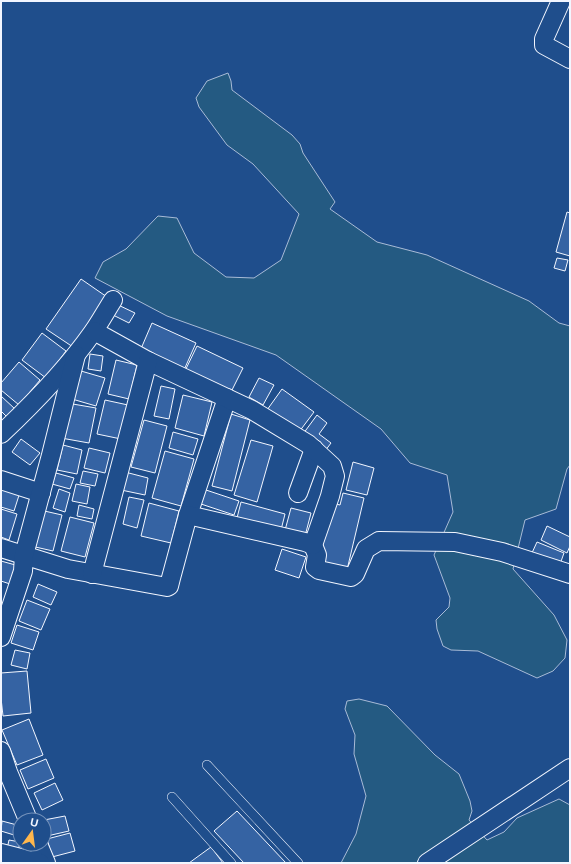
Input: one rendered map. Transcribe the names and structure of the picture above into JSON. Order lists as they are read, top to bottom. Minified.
{"north":"top"}
